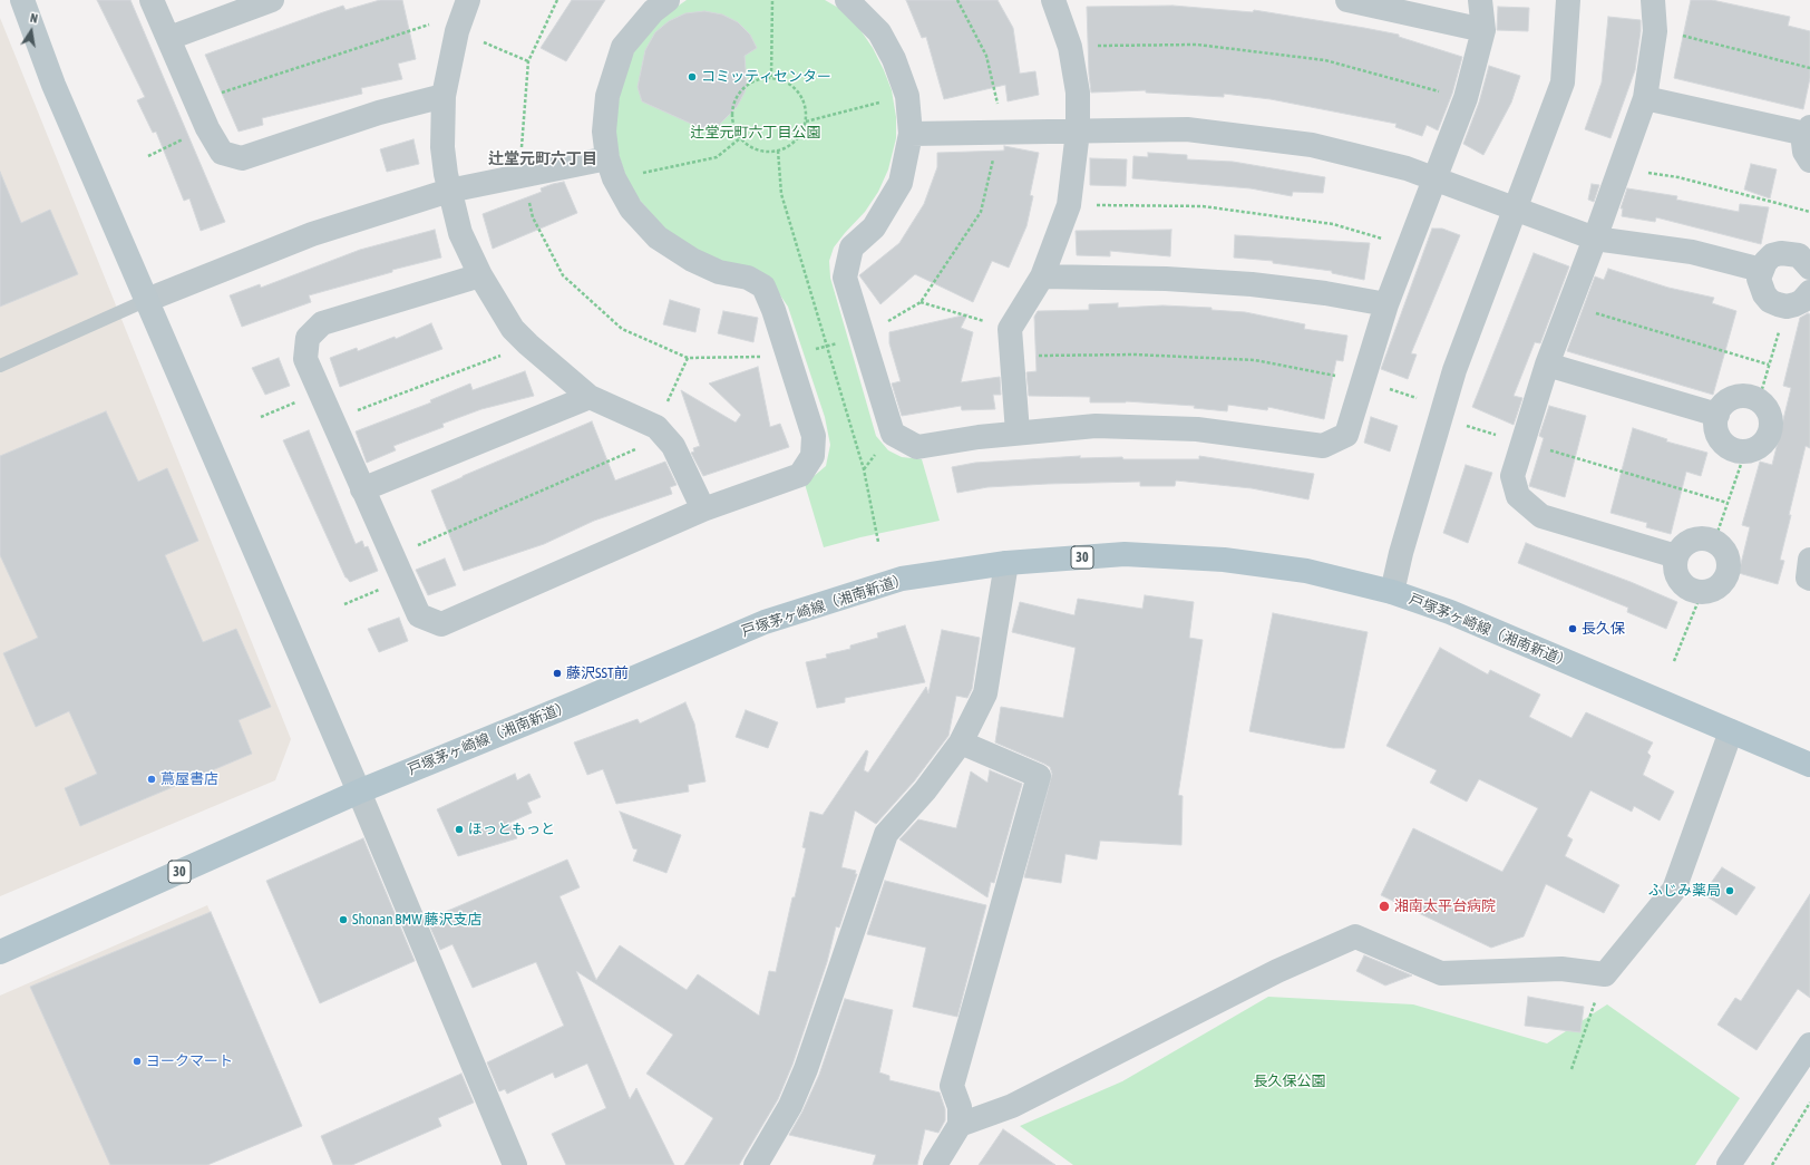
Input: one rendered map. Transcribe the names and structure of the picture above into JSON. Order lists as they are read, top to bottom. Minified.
{"streets":{"main road":["30","戸塚茅ヶ崎線（湘南新道）"]},"districts":["辻堂元町六丁目"],"parks":["辻堂元町六丁目公園","長久保公園"],"places":["コミッティセンター","長久保","藤沢SST前","蔦屋書店","ほっともっと","ふじみ薬局","湘南太平台病院","Shonan BMW 藤沢支店","ヨークマート"],"north":"top"}
